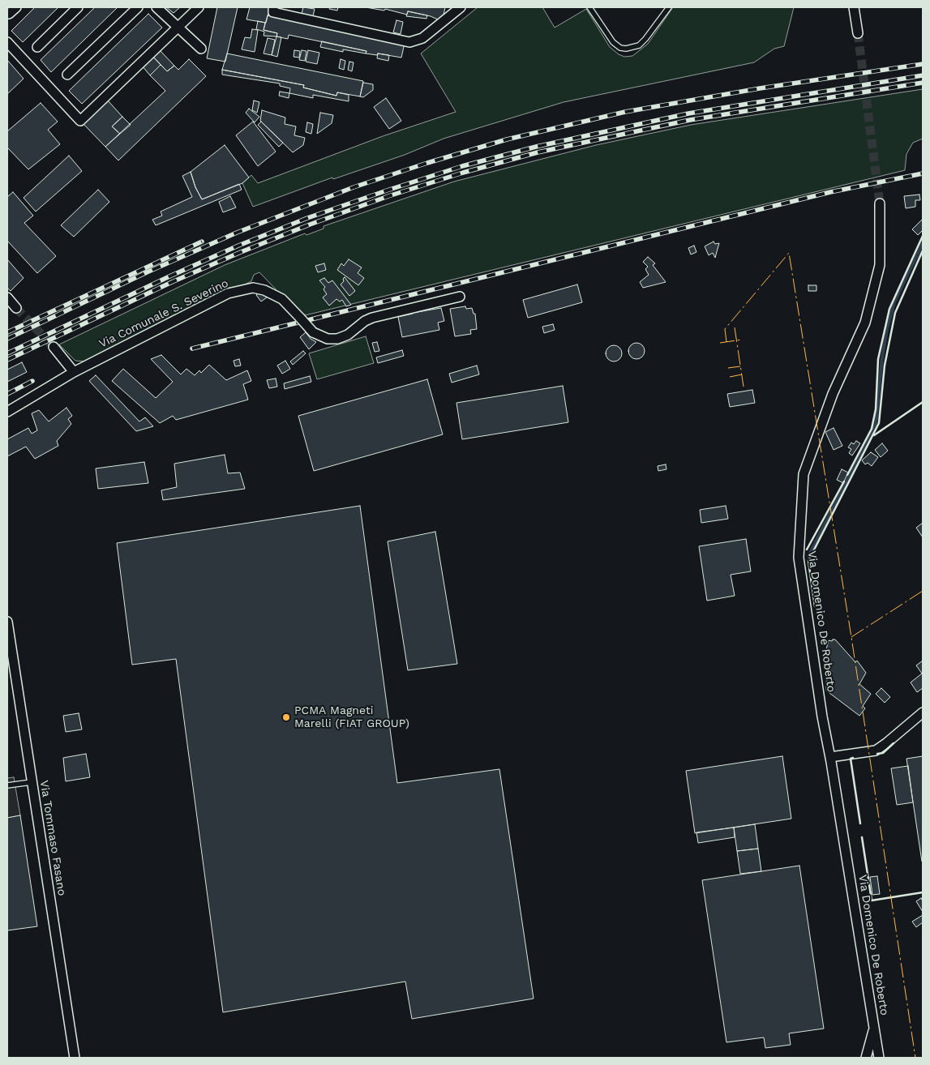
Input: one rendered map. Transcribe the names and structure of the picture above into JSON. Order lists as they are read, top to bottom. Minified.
{"streets":{"street":["Via Comunale S. Severino","Via Domenico De Roberto","Via Tommaso Fasano"]},"places":["PCMA Magneti Marelli (FIAT GROUP)"]}
